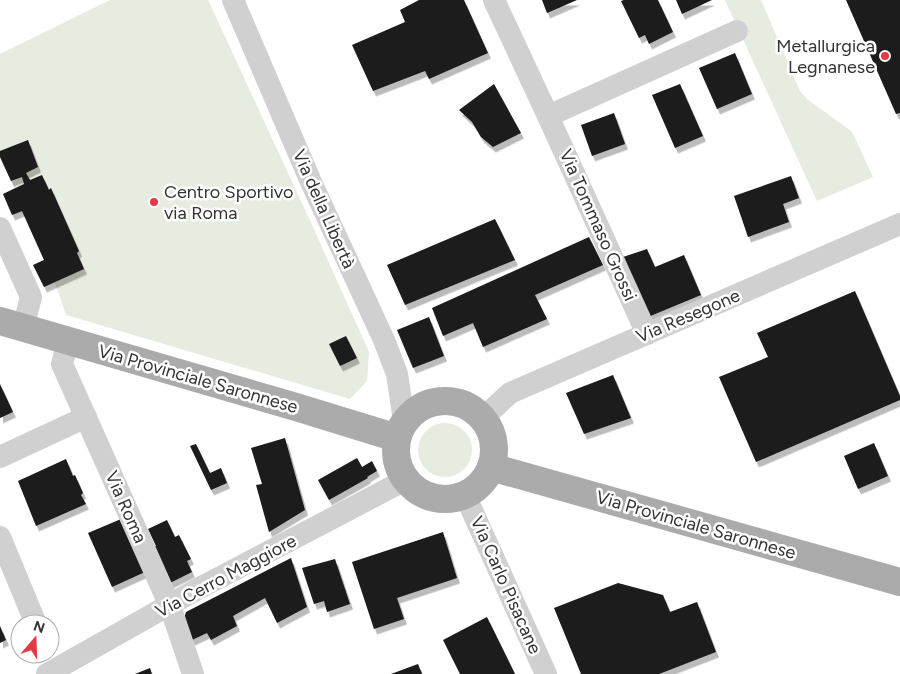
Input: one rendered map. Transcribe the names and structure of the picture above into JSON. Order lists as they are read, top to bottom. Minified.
{"streets":{"main road":["Via Provinciale Saronnese"],"street":["Via della Libertà","Via Tommaso Grossi","Via Resegone","Via Roma","Via Cerro Maggiore","Via Carlo Pisacane"]},"crossings":[["Via della Libertà","Via Resegone"],["Via della Libertà","Via Provinciale Saronnese"],["Via della Libertà","Via Cerro Maggiore"],["Via della Libertà","Via Carlo Pisacane"],["Via Tommaso Grossi","Via Resegone"],["Via Resegone","Via Provinciale Saronnese"],["Via Resegone","Via Cerro Maggiore"],["Via Resegone","Via Carlo Pisacane"],["Via Provinciale Saronnese","Via Roma"],["Via Provinciale Saronnese","Via Cerro Maggiore"],["Via Provinciale Saronnese","Via Carlo Pisacane"],["Via Roma","Via Cerro Maggiore"],["Via Cerro Maggiore","Via Carlo Pisacane"]],"places":["Metallurgica Legnanese","Centro Sportivo via Roma"],"north":"top"}
